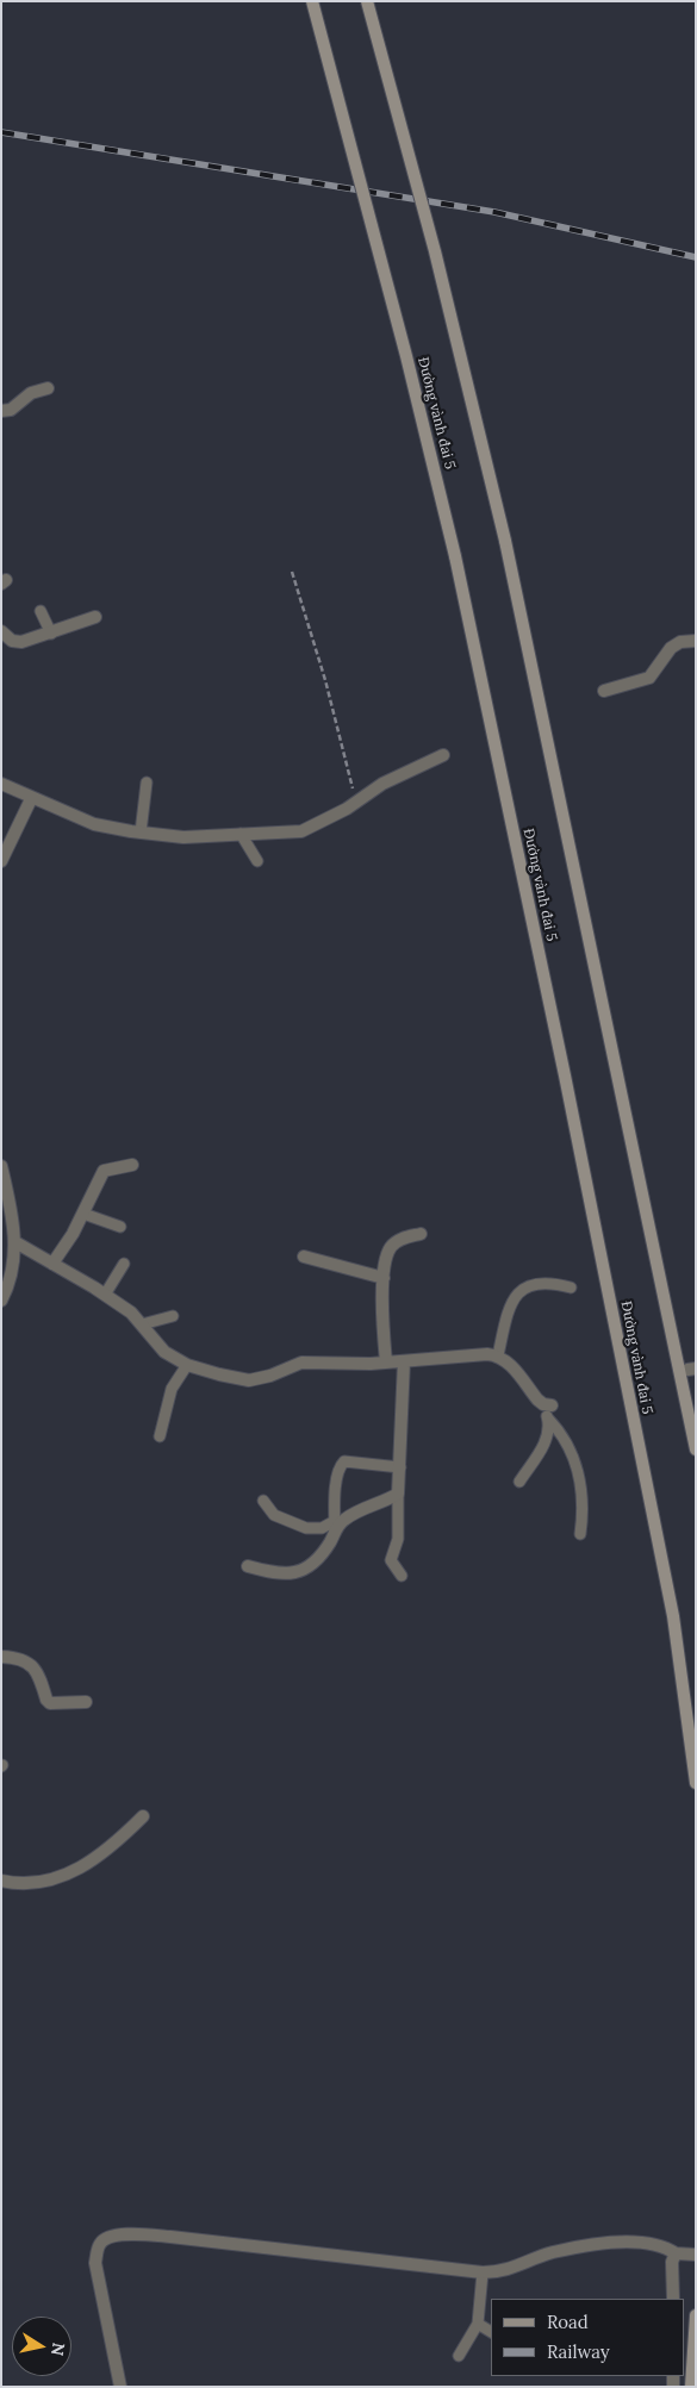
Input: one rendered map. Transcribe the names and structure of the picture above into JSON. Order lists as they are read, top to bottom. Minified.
{"streets":{"main road":["Đường vành đai 5"]},"legend":["Road","Railway"],"north":"right"}
